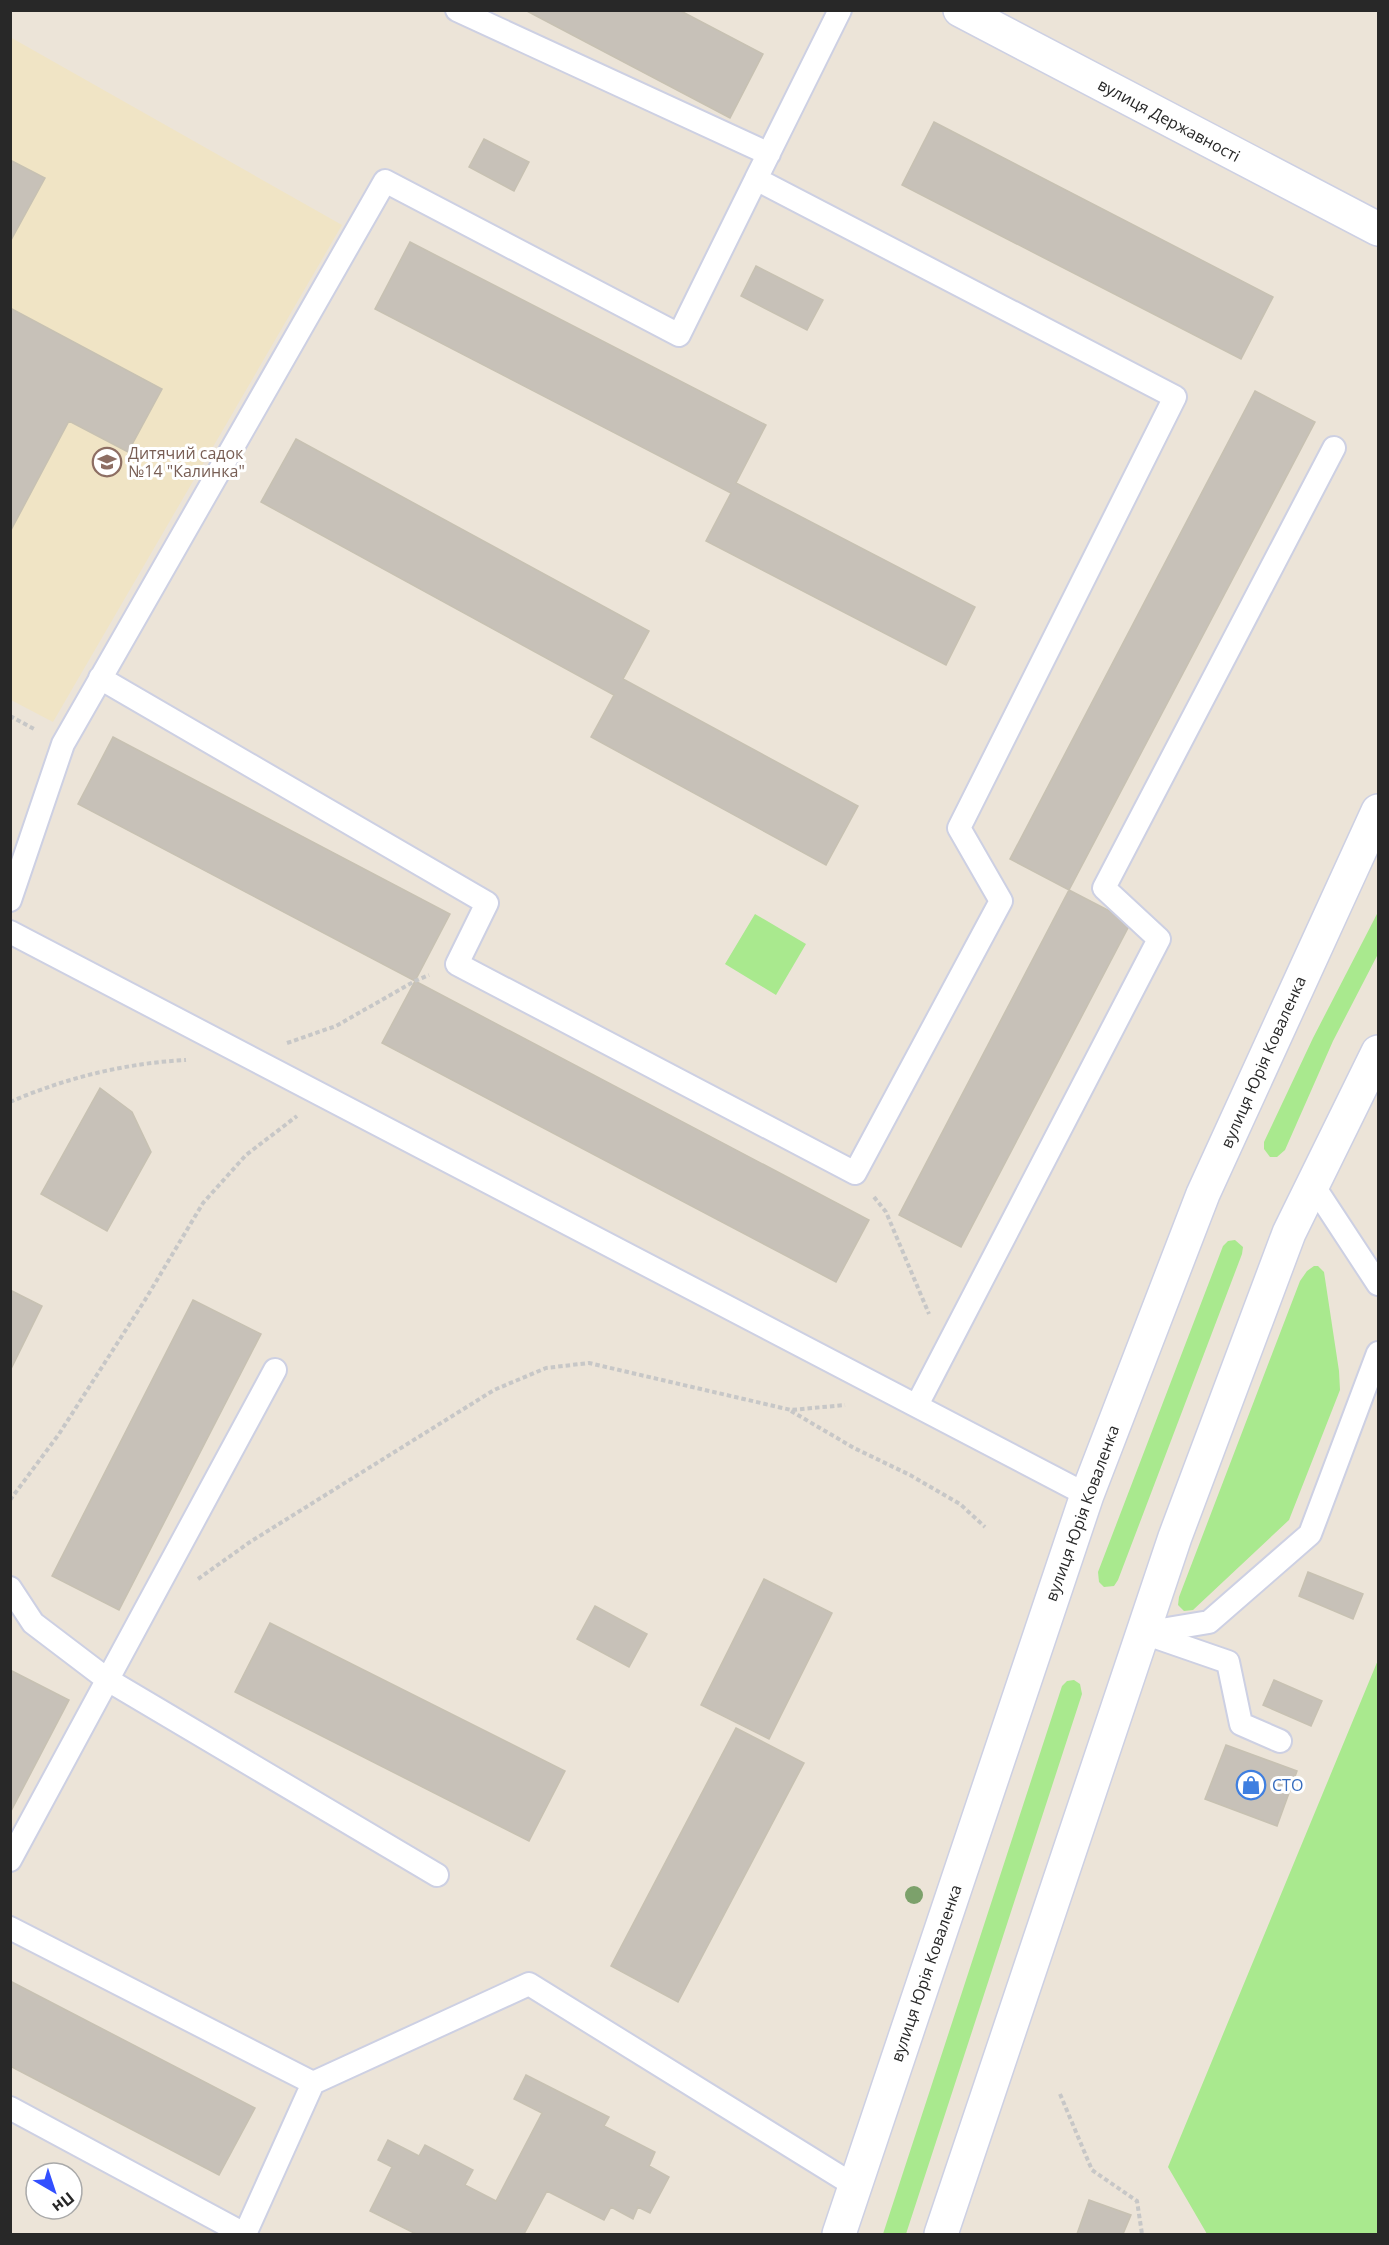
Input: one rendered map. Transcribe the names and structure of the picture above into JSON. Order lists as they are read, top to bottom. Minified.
{"streets":{"street":["вулиця Державності","вулиця Юрія Коваленка"]},"places":{"school or university":["Дитячий садок №14 \"Калинка\""],"shop":["СТО"]},"north":"bottom right"}
